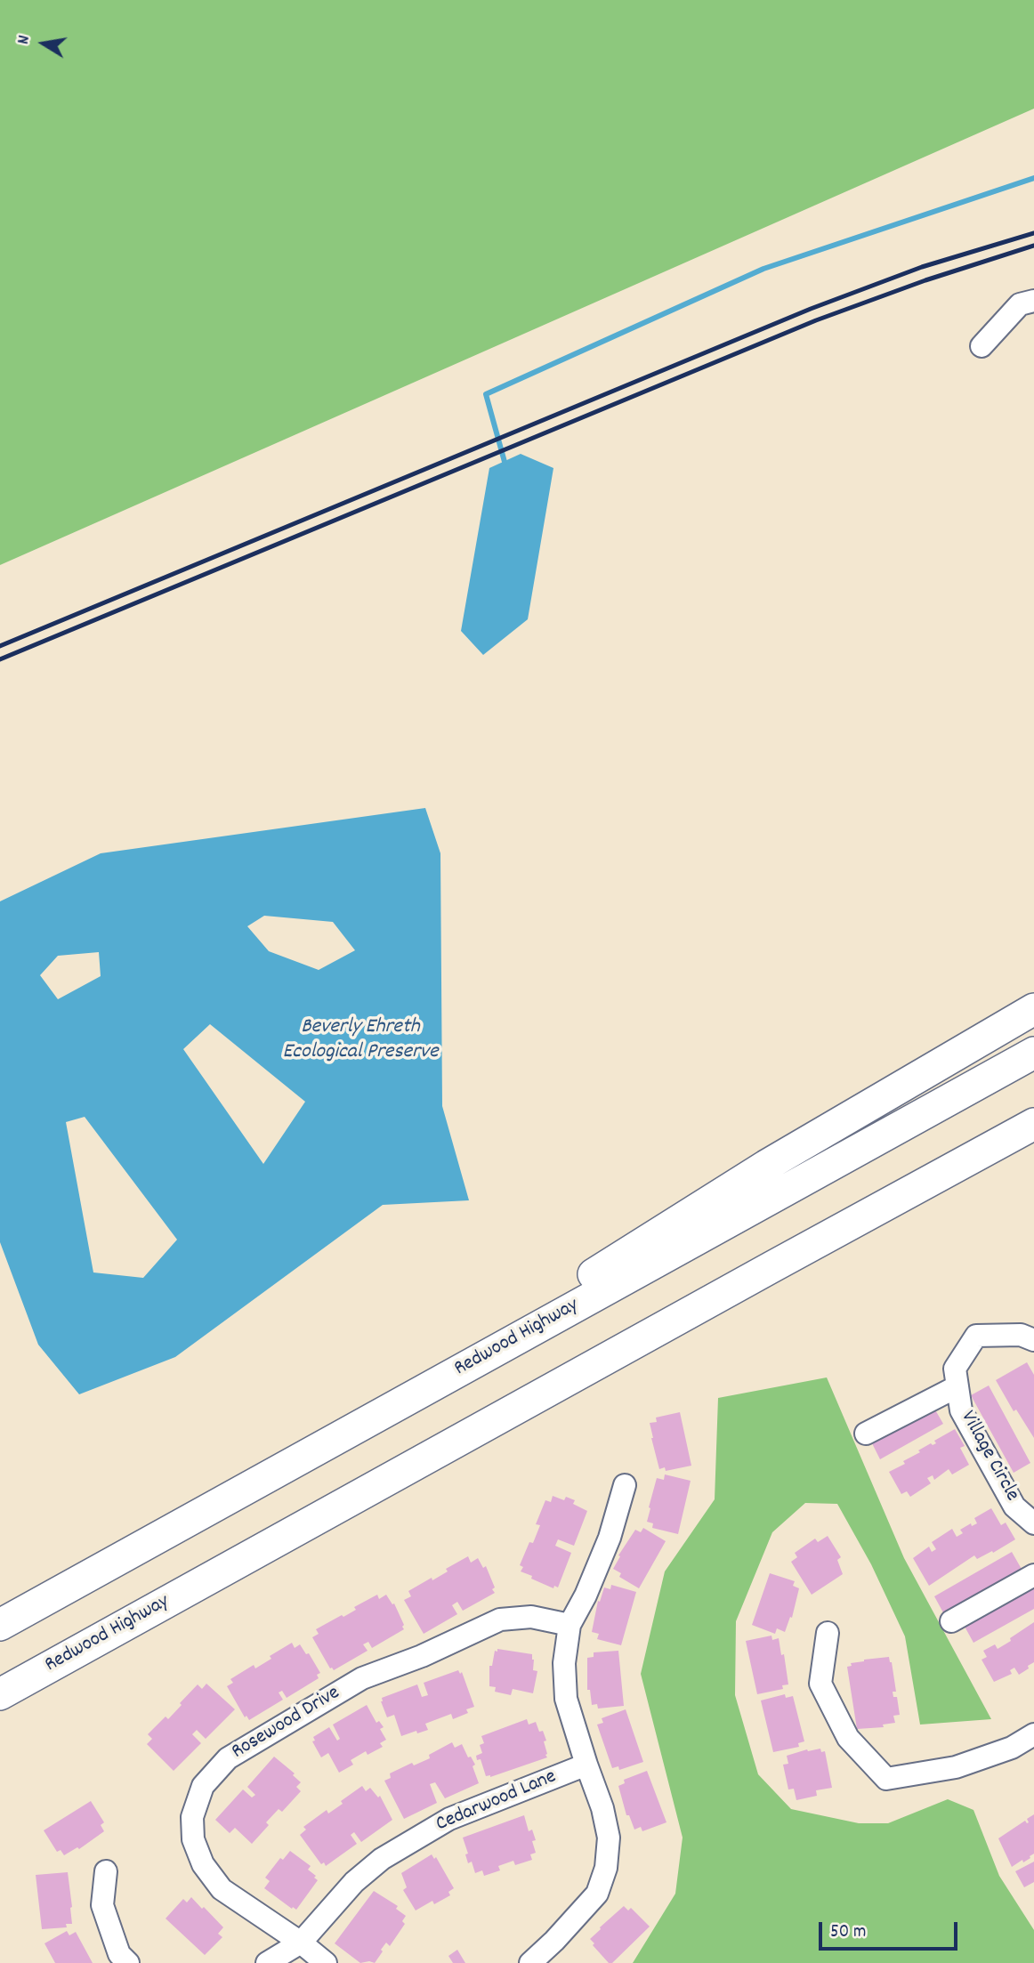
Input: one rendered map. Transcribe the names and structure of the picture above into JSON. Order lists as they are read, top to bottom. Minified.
{"streets":{"highway":["Redwood Highway"],"street":["Village Circle","Rosewood Drive","Cedarwood Lane"]},"crossings":[["Rosewood Drive","Cedarwood Lane"]],"water":["Beverly Ehreth Ecological Preserve"],"scale_bar":"50 m","north":"left"}
